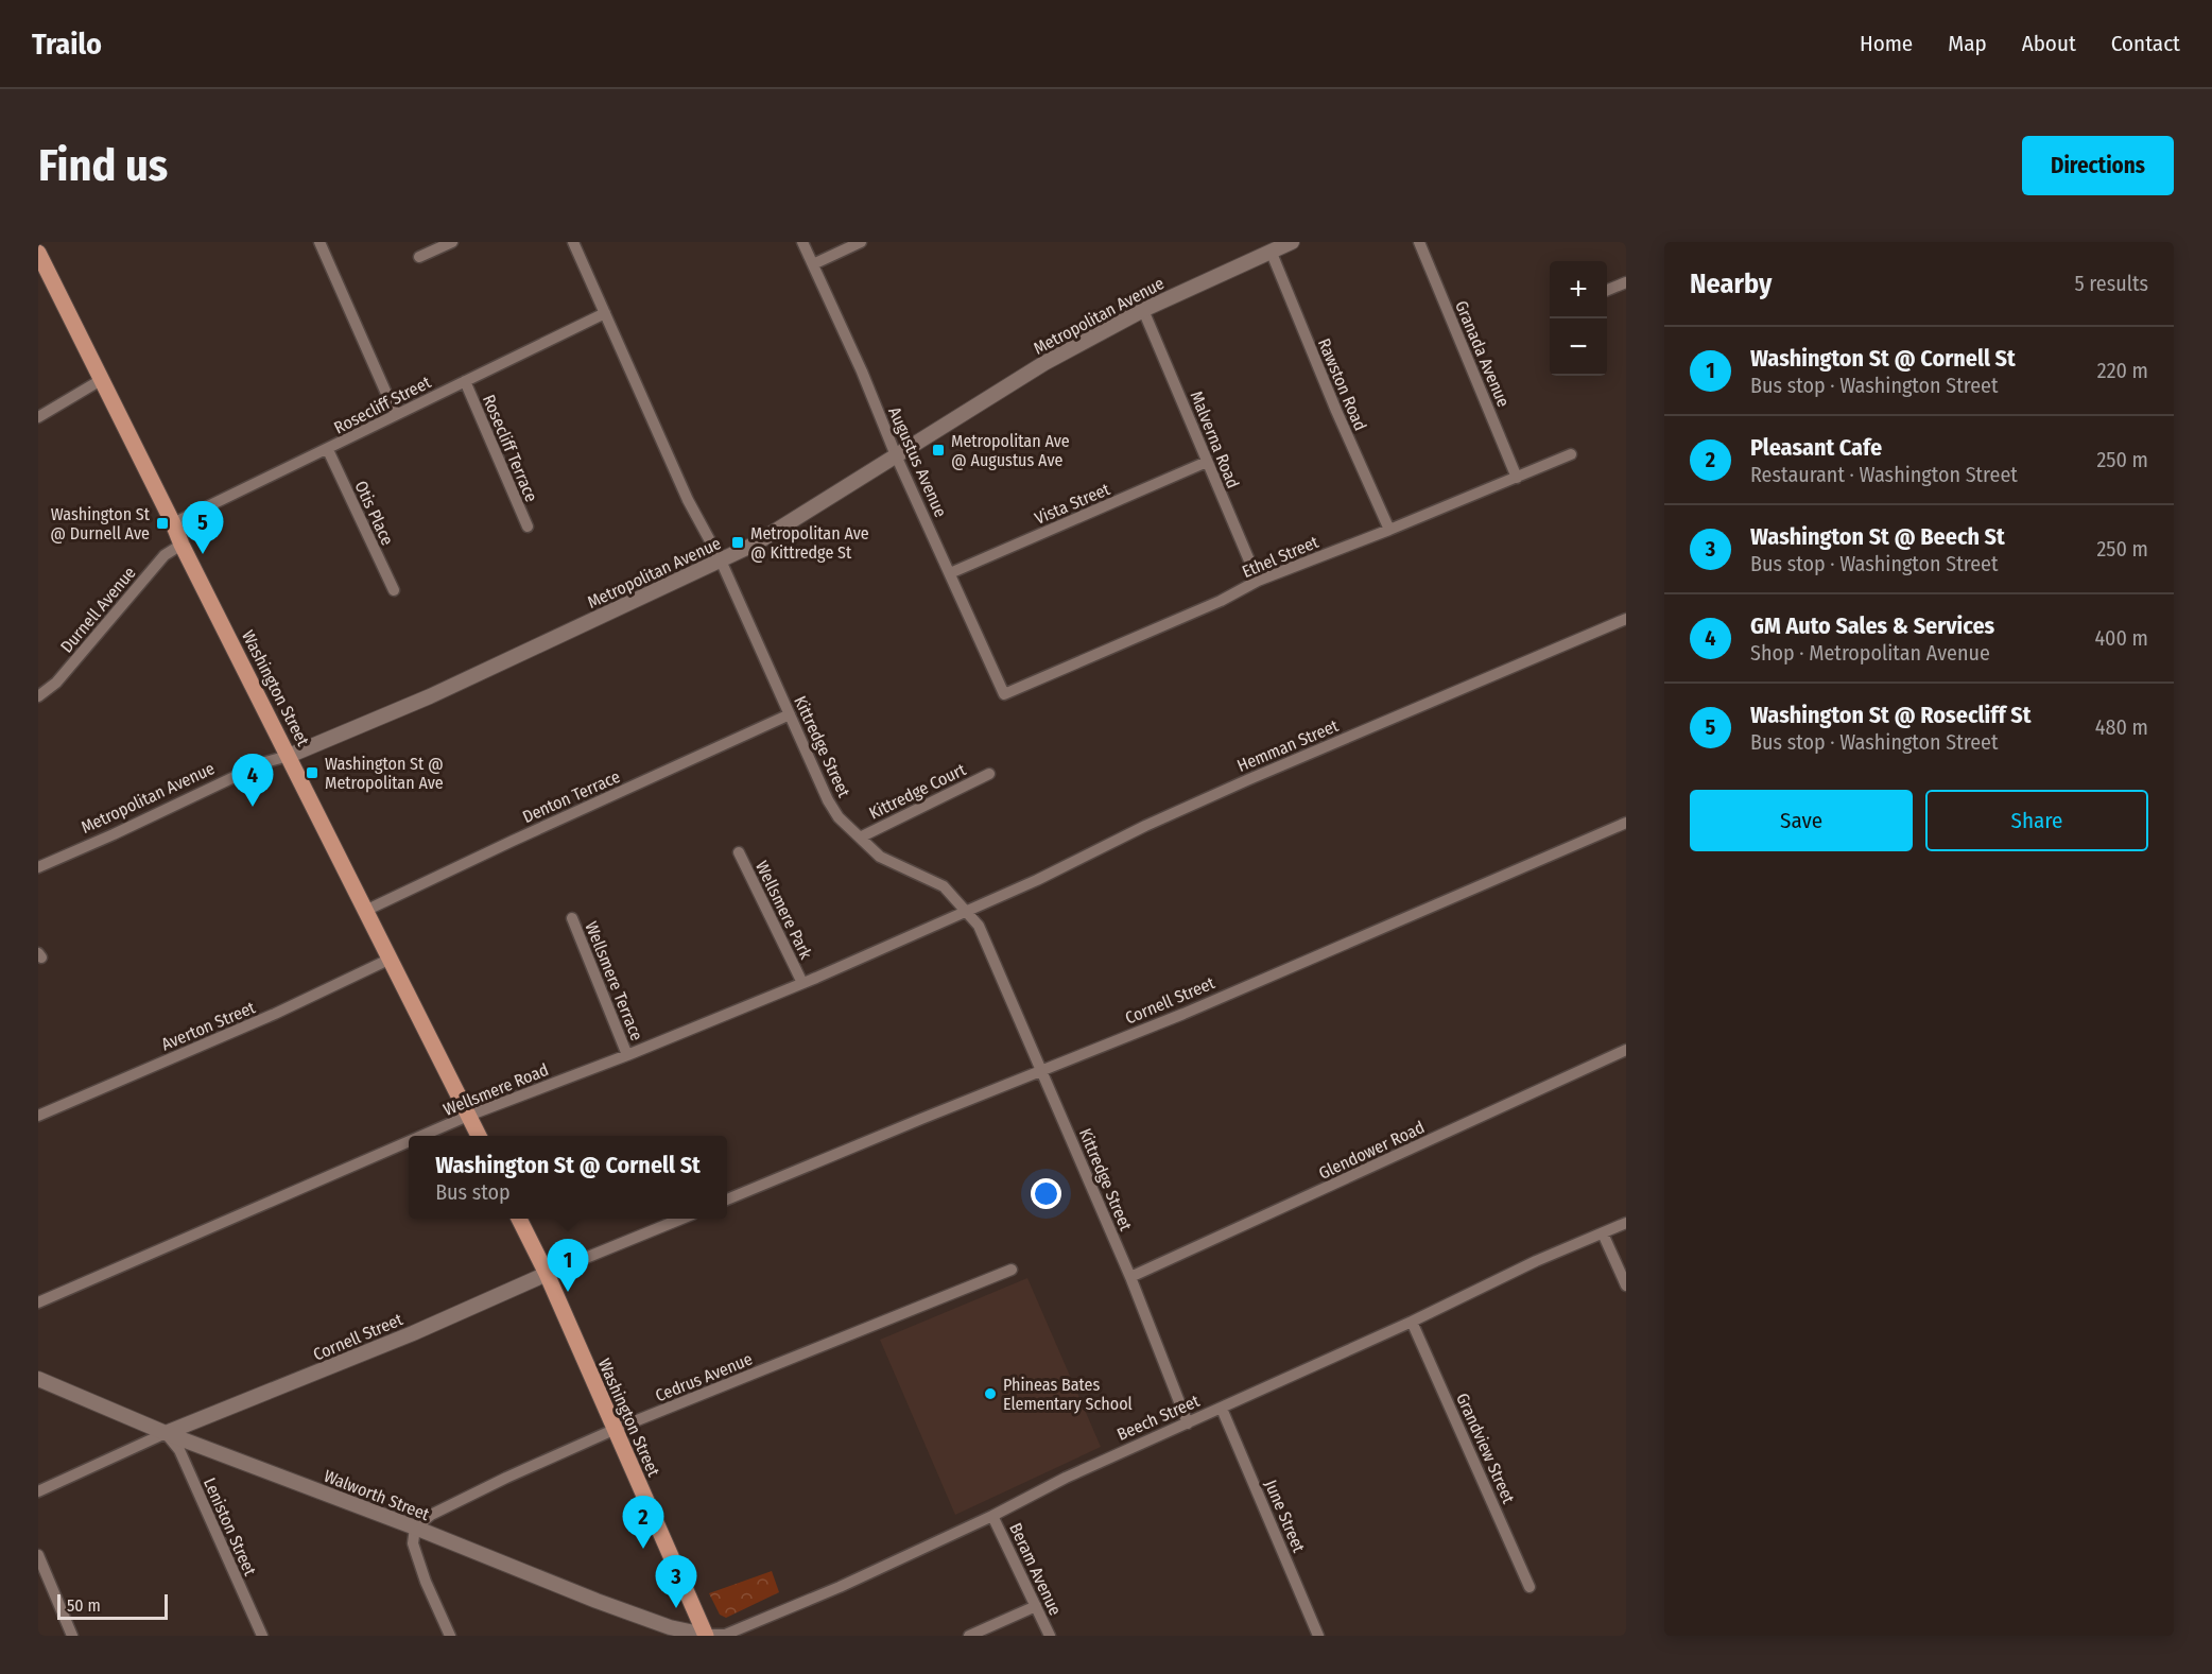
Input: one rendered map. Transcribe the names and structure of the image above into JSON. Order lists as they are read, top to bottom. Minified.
{"streets":{"main road":["Washington Street"],"street":["Metropolitan Avenue","Granada Avenue","Rawston Road","Rosecliff Street","Malverna Road","Rosecliff Terrace","Augustus Avenue","Vista Street","Otis Place","Ethel Street","Durnell Avenue","Hemman Street","Kittredge Street","Kittredge Court","Denton Terrace","Wellsmere Park","Wellsmere Terrace","Cornell Street","Averton Street","Wellsmere Road","Glendower Road","Cedrus Avenue","Beech Street","Grandview Street","Walworth Street","June Street","Leniston Street","Beram Avenue"]},"crossings":[["Metropolitan Avenue","Rawston Road"],["Metropolitan Avenue","Malverna Road"],["Metropolitan Avenue","Augustus Avenue"],["Metropolitan Avenue","Washington Street"],["Metropolitan Avenue","Kittredge Street"],["Granada Avenue","Ethel Street"],["Rawston Road","Ethel Street"],["Rosecliff Street","Rosecliff Terrace"],["Rosecliff Street","Otis Place"],["Rosecliff Street","Washington Street"],["Rosecliff Street","Kittredge Street"],["Malverna Road","Vista Street"],["Malverna Road","Ethel Street"],["Augustus Avenue","Vista Street"],["Augustus Avenue","Ethel Street"],["Durnell Avenue","Washington Street"],["Washington Street","Denton Terrace"],["Washington Street","Cornell Street"],["Washington Street","Averton Street"],["Washington Street","Wellsmere Road"],["Washington Street","Cedrus Avenue"],["Washington Street","Beech Street"],["Washington Street","Walworth Street"],["Hemman Street","Kittredge Street"],["Hemman Street","Wellsmere Road"],["Kittredge Street","Kittredge Court"],["Kittredge Street","Denton Terrace"],["Kittredge Street","Cornell Street"],["Kittredge Street","Wellsmere Road"],["Kittredge Street","Glendower Road"],["Kittredge Street","Beech Street"],["Wellsmere Park","Wellsmere Road"],["Wellsmere Terrace","Wellsmere Road"],["Cornell Street","Walworth Street"],["Cornell Street","Leniston Street"],["Cedrus Avenue","Walworth Street"],["Beech Street","Grandview Street"],["Beech Street","Walworth Street"],["Beech Street","June Street"],["Beech Street","Beram Avenue"],["Walworth Street","Leniston Street"]],"places":{"transit":["Metropolitan Ave @ Augustus Ave","Washington St @ Durnell Ave","Metropolitan Ave @ Kittredge St","Washington St @ Metropolitan Ave"],"other":["Phineas Bates Elementary School"]},"scale_bar":"50 m","page":{"header":"Trailo","nav":["Home","Map","About","Contact"],"buttons":["Directions",["Save","Share"]],"title":"Find us","heading":["Nearby","5 results"],"map_buttons":["+","−"],"list":[{"mark":"1","name":"Washington St @ Cornell St","note":"Bus stop · Washington Street","value":"220 m"},{"mark":"2","name":"Pleasant Cafe","note":"Restaurant · Washington Street","value":"250 m"},{"mark":"3","name":"Washington St @ Beech St","note":"Bus stop · Washington Street","value":"250 m"},{"mark":"4","name":"GM Auto Sales & Services","note":"Shop · Metropolitan Avenue","value":"400 m"},{"mark":"5","name":"Washington St @ Rosecliff St","note":"Bus stop · Washington Street","value":"480 m"}],"pins":["5","4","1","2","3"],"popup":["Washington St @ Cornell St","Bus stop"],"scale":"50 m"}}
